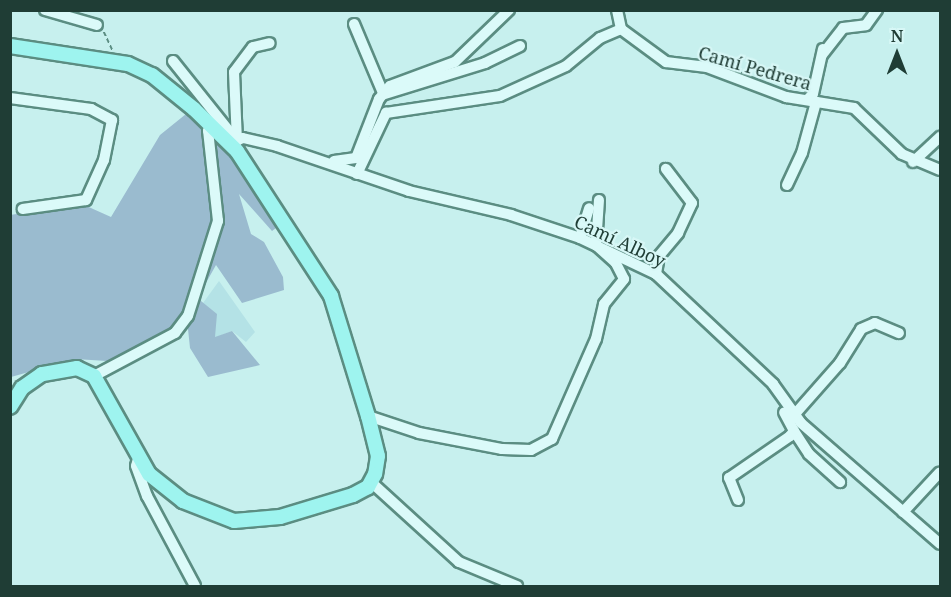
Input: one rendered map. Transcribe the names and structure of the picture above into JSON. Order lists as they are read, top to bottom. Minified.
{"streets":{"street":["Camí Pedrera","Camí Alboy"]},"north":"top"}
